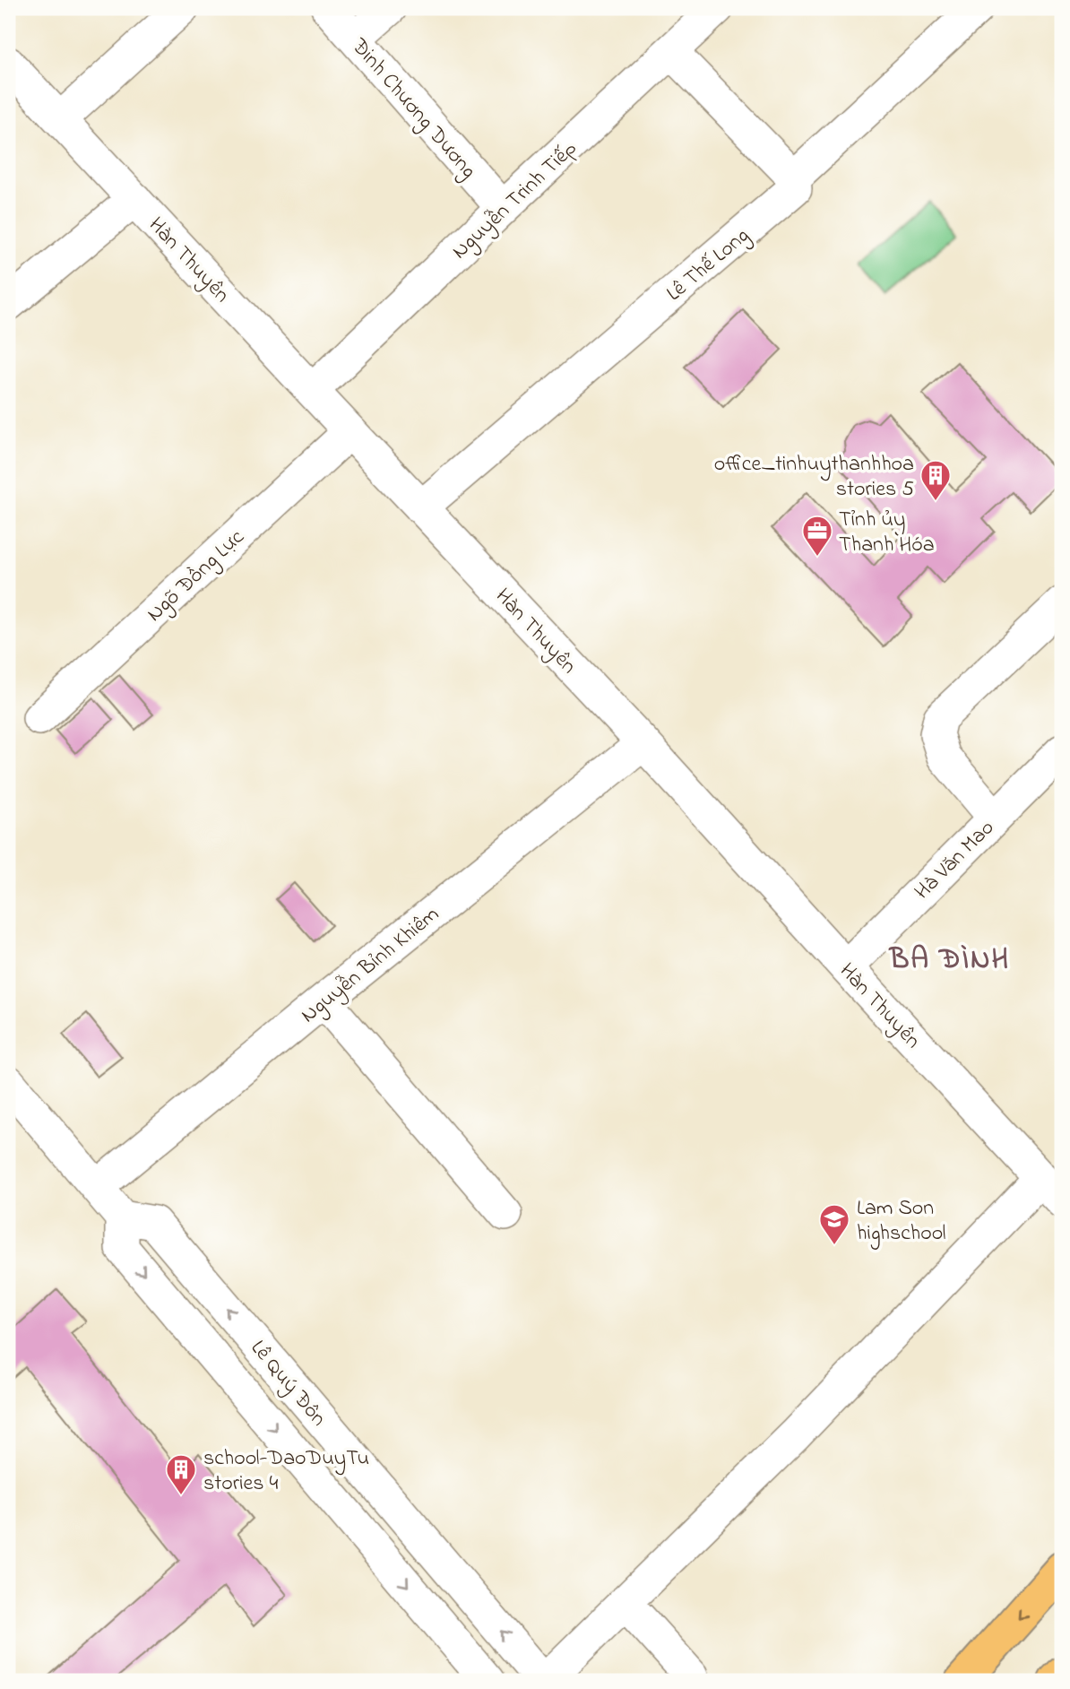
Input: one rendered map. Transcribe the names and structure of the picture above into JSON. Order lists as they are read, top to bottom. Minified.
{"streets":{"street":["Đinh Chương Dương","Nguyễn Trinh Tiếp","Hàn Thuyên","Lê Thế Long","Ngõ Đồng Lực","Hà Văn Mao","Nguyễn Bỉnh Khiêm","Lê Quý Đôn"]},"crossings":[["Đinh Chương Dương","Nguyễn Trinh Tiếp"],["Nguyễn Trinh Tiếp","Hàn Thuyên"],["Hàn Thuyên","Lê Thế Long"],["Hàn Thuyên","Ngõ Đồng Lực"],["Hàn Thuyên","Hà Văn Mao"],["Hàn Thuyên","Nguyễn Bỉnh Khiêm"]],"districts":["BA ĐÌNH"],"places":{"building":["office_tinhuythanhhoa stories 5","school-DaoDuyTu stories 4"],"office":["Tỉnh ủy Thanh Hóa"],"school or university":["Lam Son highschool"]}}
